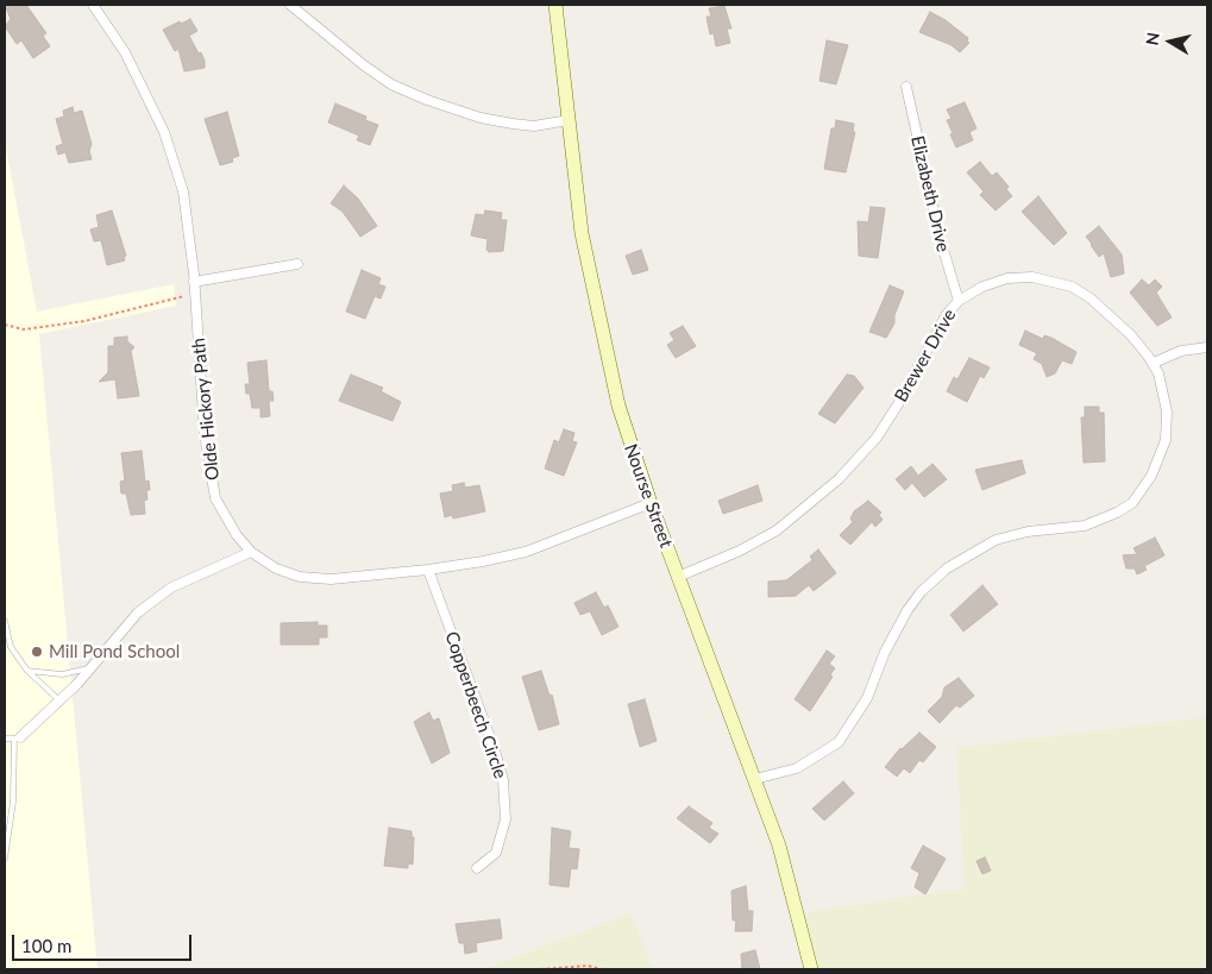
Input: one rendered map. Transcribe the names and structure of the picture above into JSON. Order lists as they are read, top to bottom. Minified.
{"streets":{"main road":["Nourse Street"],"street":["Elizabeth Drive","Brewer Drive","Olde Hickory Path","Copperbeech Circle"]},"crossings":[["Elizabeth Drive","Brewer Drive"],["Brewer Drive","Nourse Street"],["Olde Hickory Path","Nourse Street"],["Olde Hickory Path","Copperbeech Circle"]],"places":["Mill Pond School"],"scale_bar":"100 m","north":"left"}
